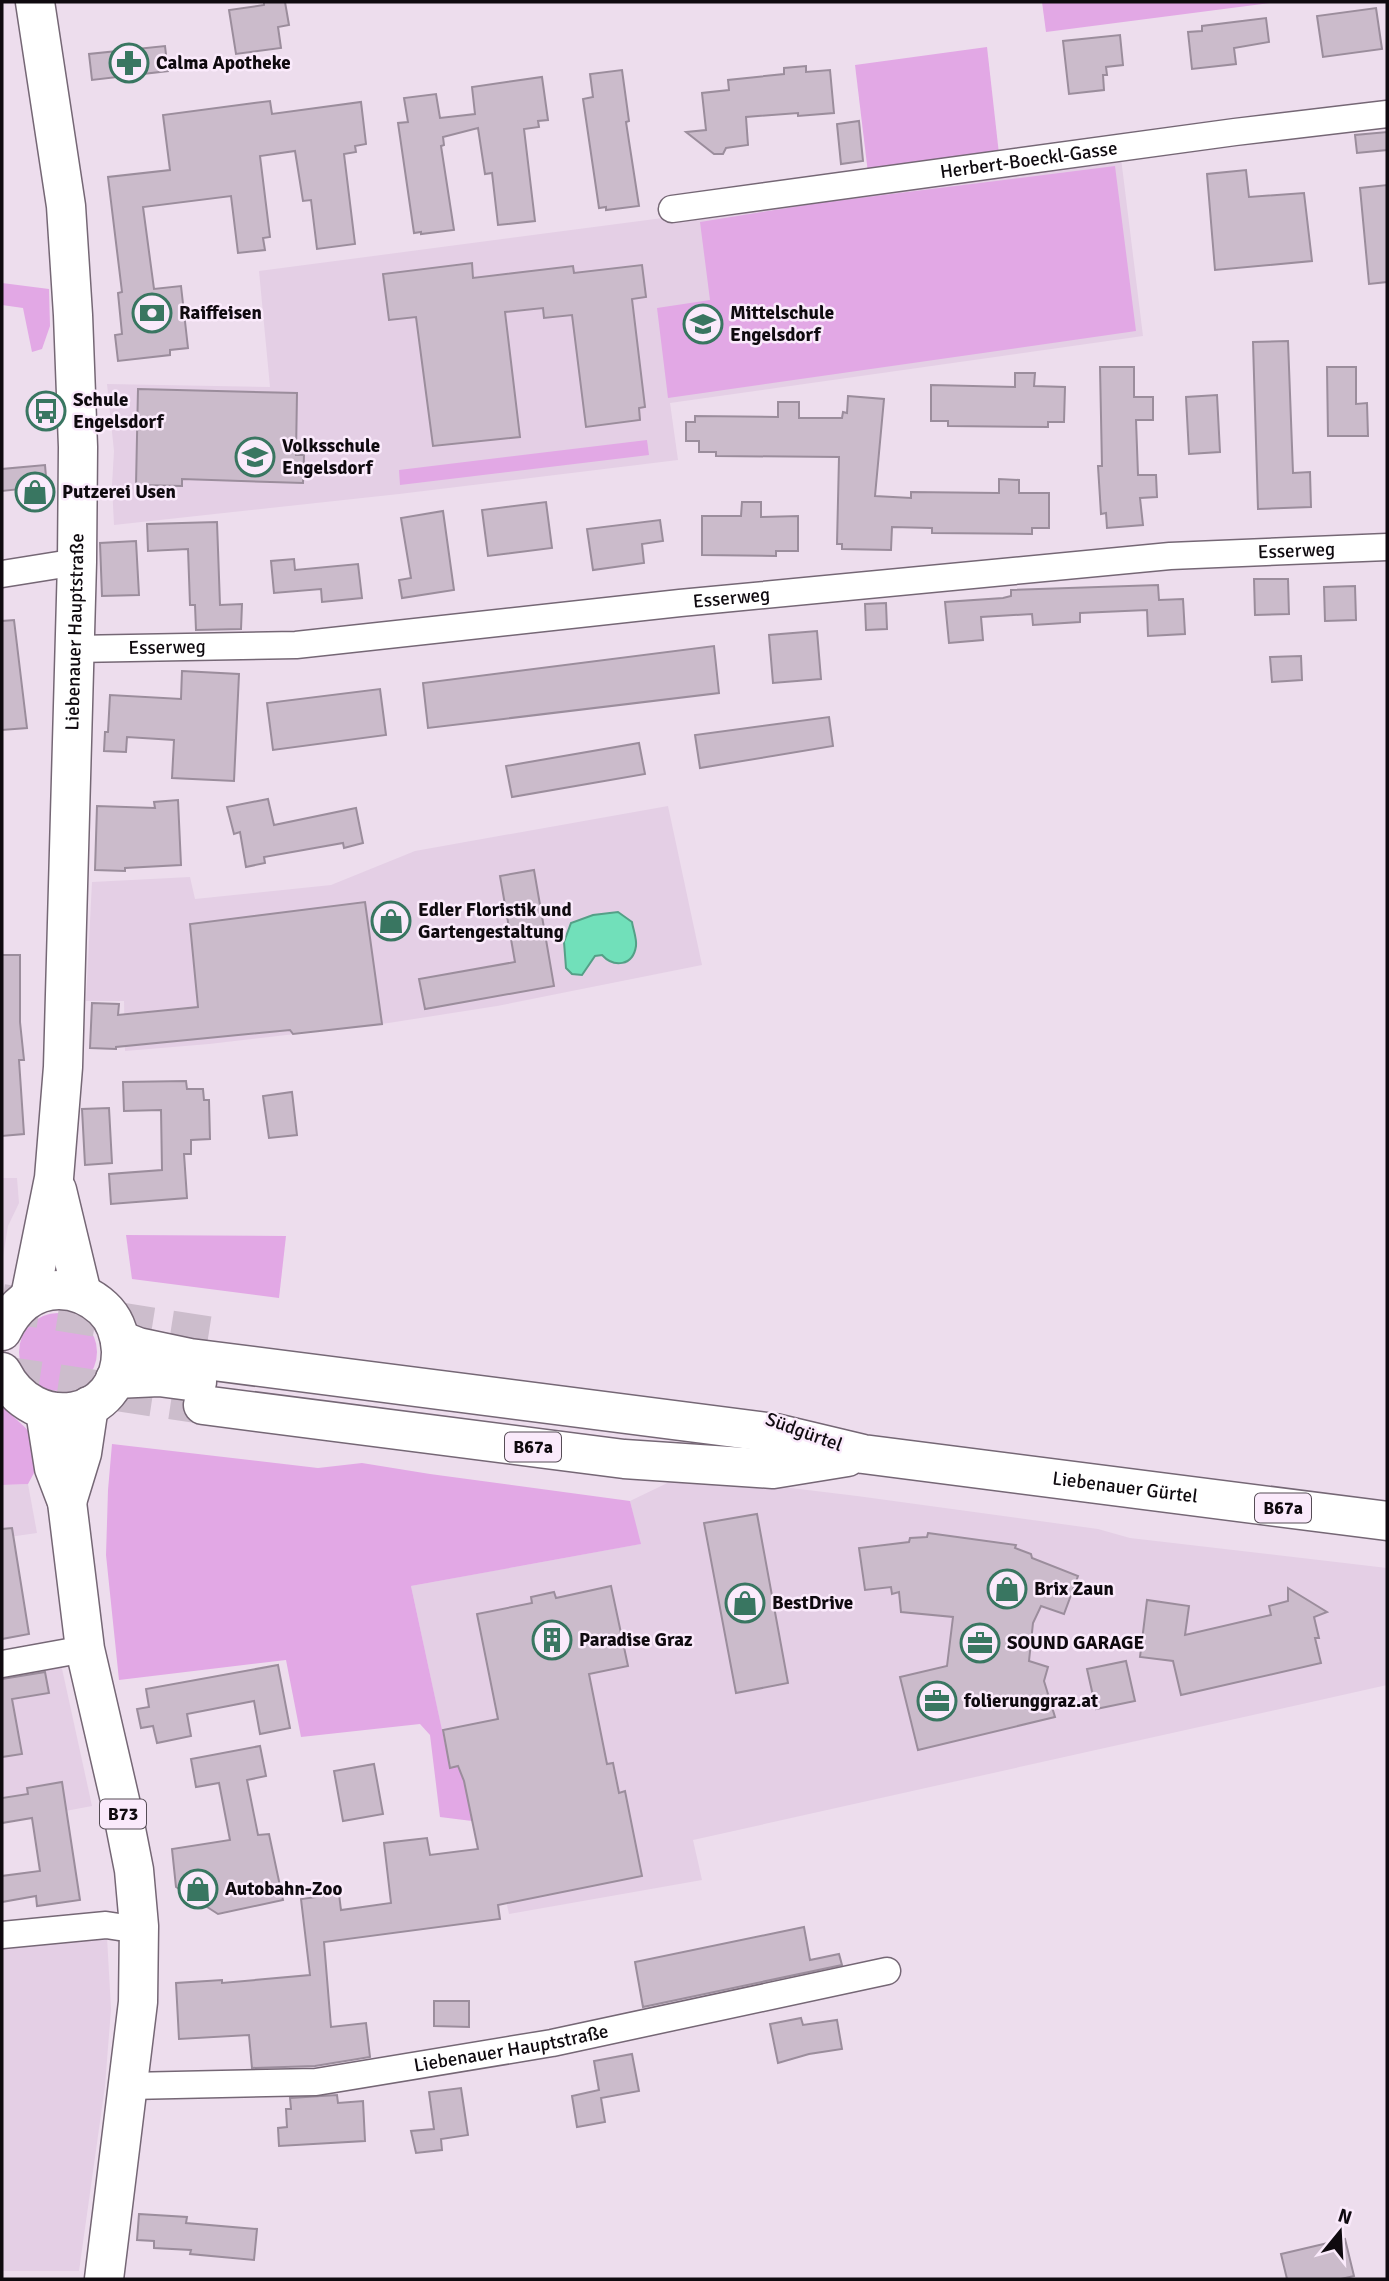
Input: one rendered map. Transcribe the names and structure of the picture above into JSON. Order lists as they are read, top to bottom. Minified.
{"streets":{"main road":["Liebenauer Hauptstraße","Südgürtel","B67a","Liebenauer Gürtel","B73"],"street":["Herbert-Boeckl-Gasse","Esserweg"]},"crossings":[["Esserweg","Liebenauer Hauptstraße"],["Liebenauer Hauptstraße","B73"],["Südgürtel","Liebenauer Gürtel"]],"places":{"pharmacy":["Calma Apotheke"],"bank":["Raiffeisen"],"school or university":["Mittelschule Engelsdorf","Volksschule Engelsdorf"],"bus stop":["Schule Engelsdorf"],"shop":["Putzerei Usen","Edler Floristik und Gartengestaltung","Brix Zaun","BestDrive","Autobahn-Zoo"],"building":["Paradise Graz"],"office":["SOUND GARAGE","folierunggraz.at"]},"north":"top"}
